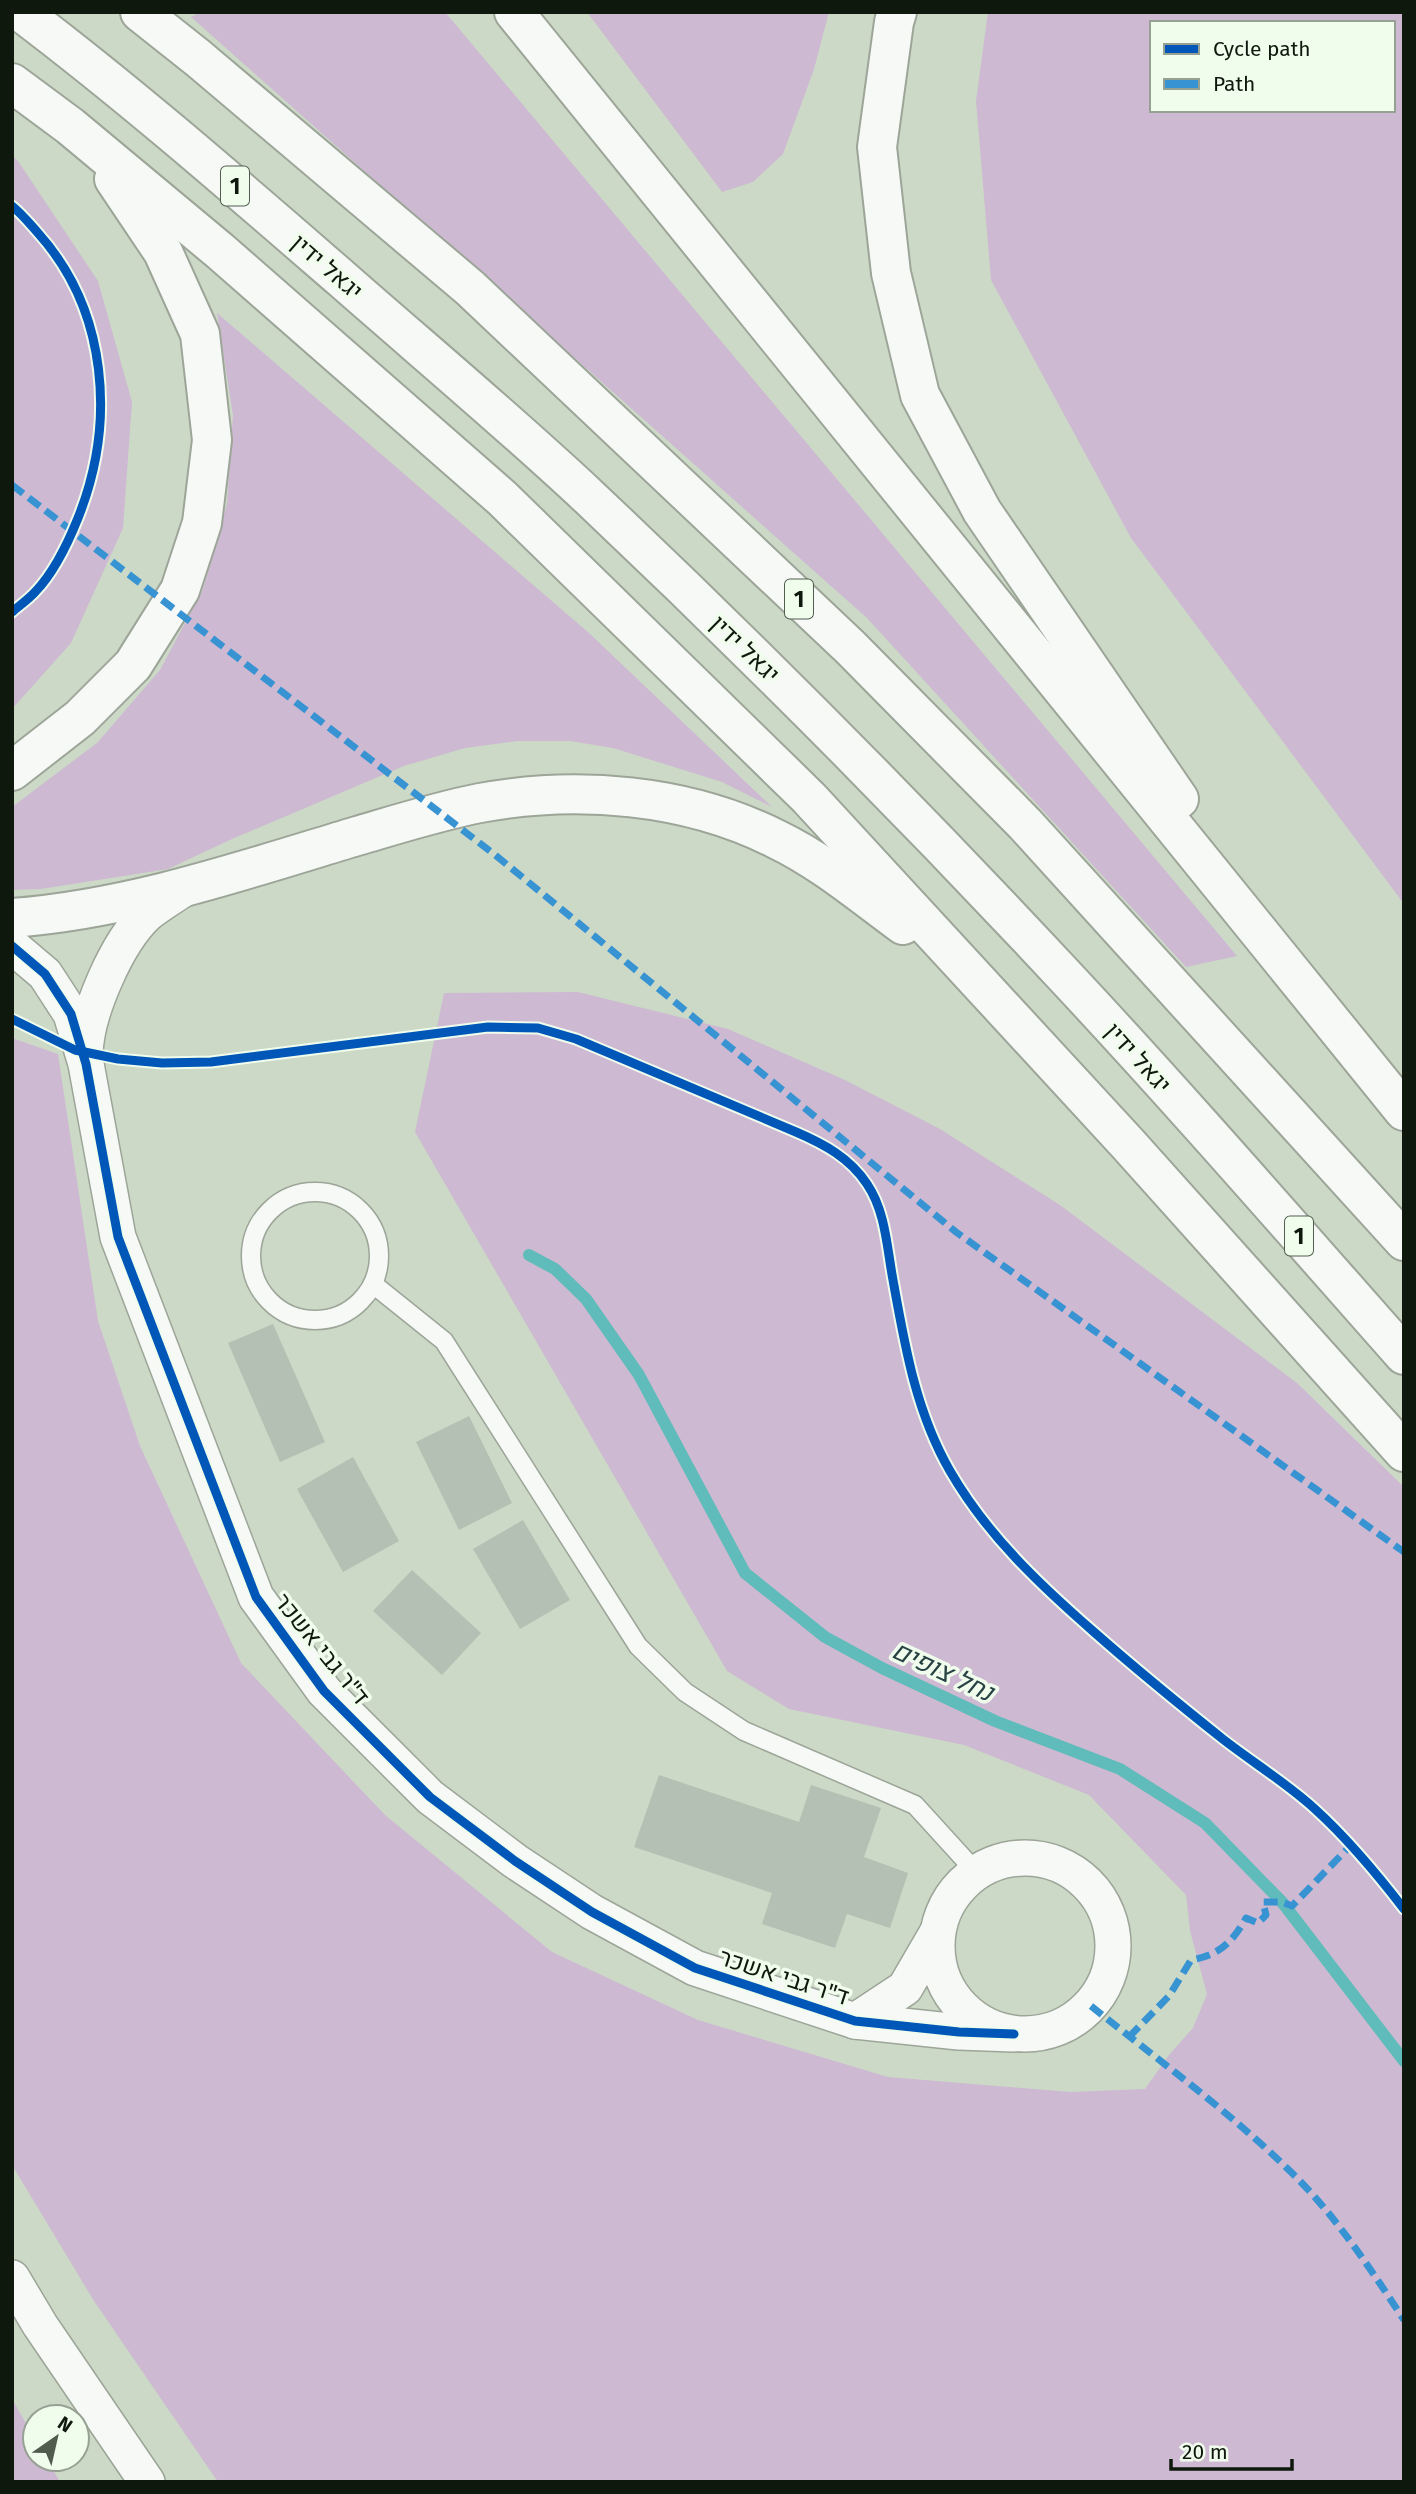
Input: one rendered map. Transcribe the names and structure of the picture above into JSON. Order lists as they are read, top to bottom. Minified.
{"streets":{"highway":["1","יגאל ידין"],"street":["ד\"ר גבי אשכר"]},"water":["נחל צופים"],"legend":["Cycle path","Path"],"scale_bar":"20 m","north":"top right"}
